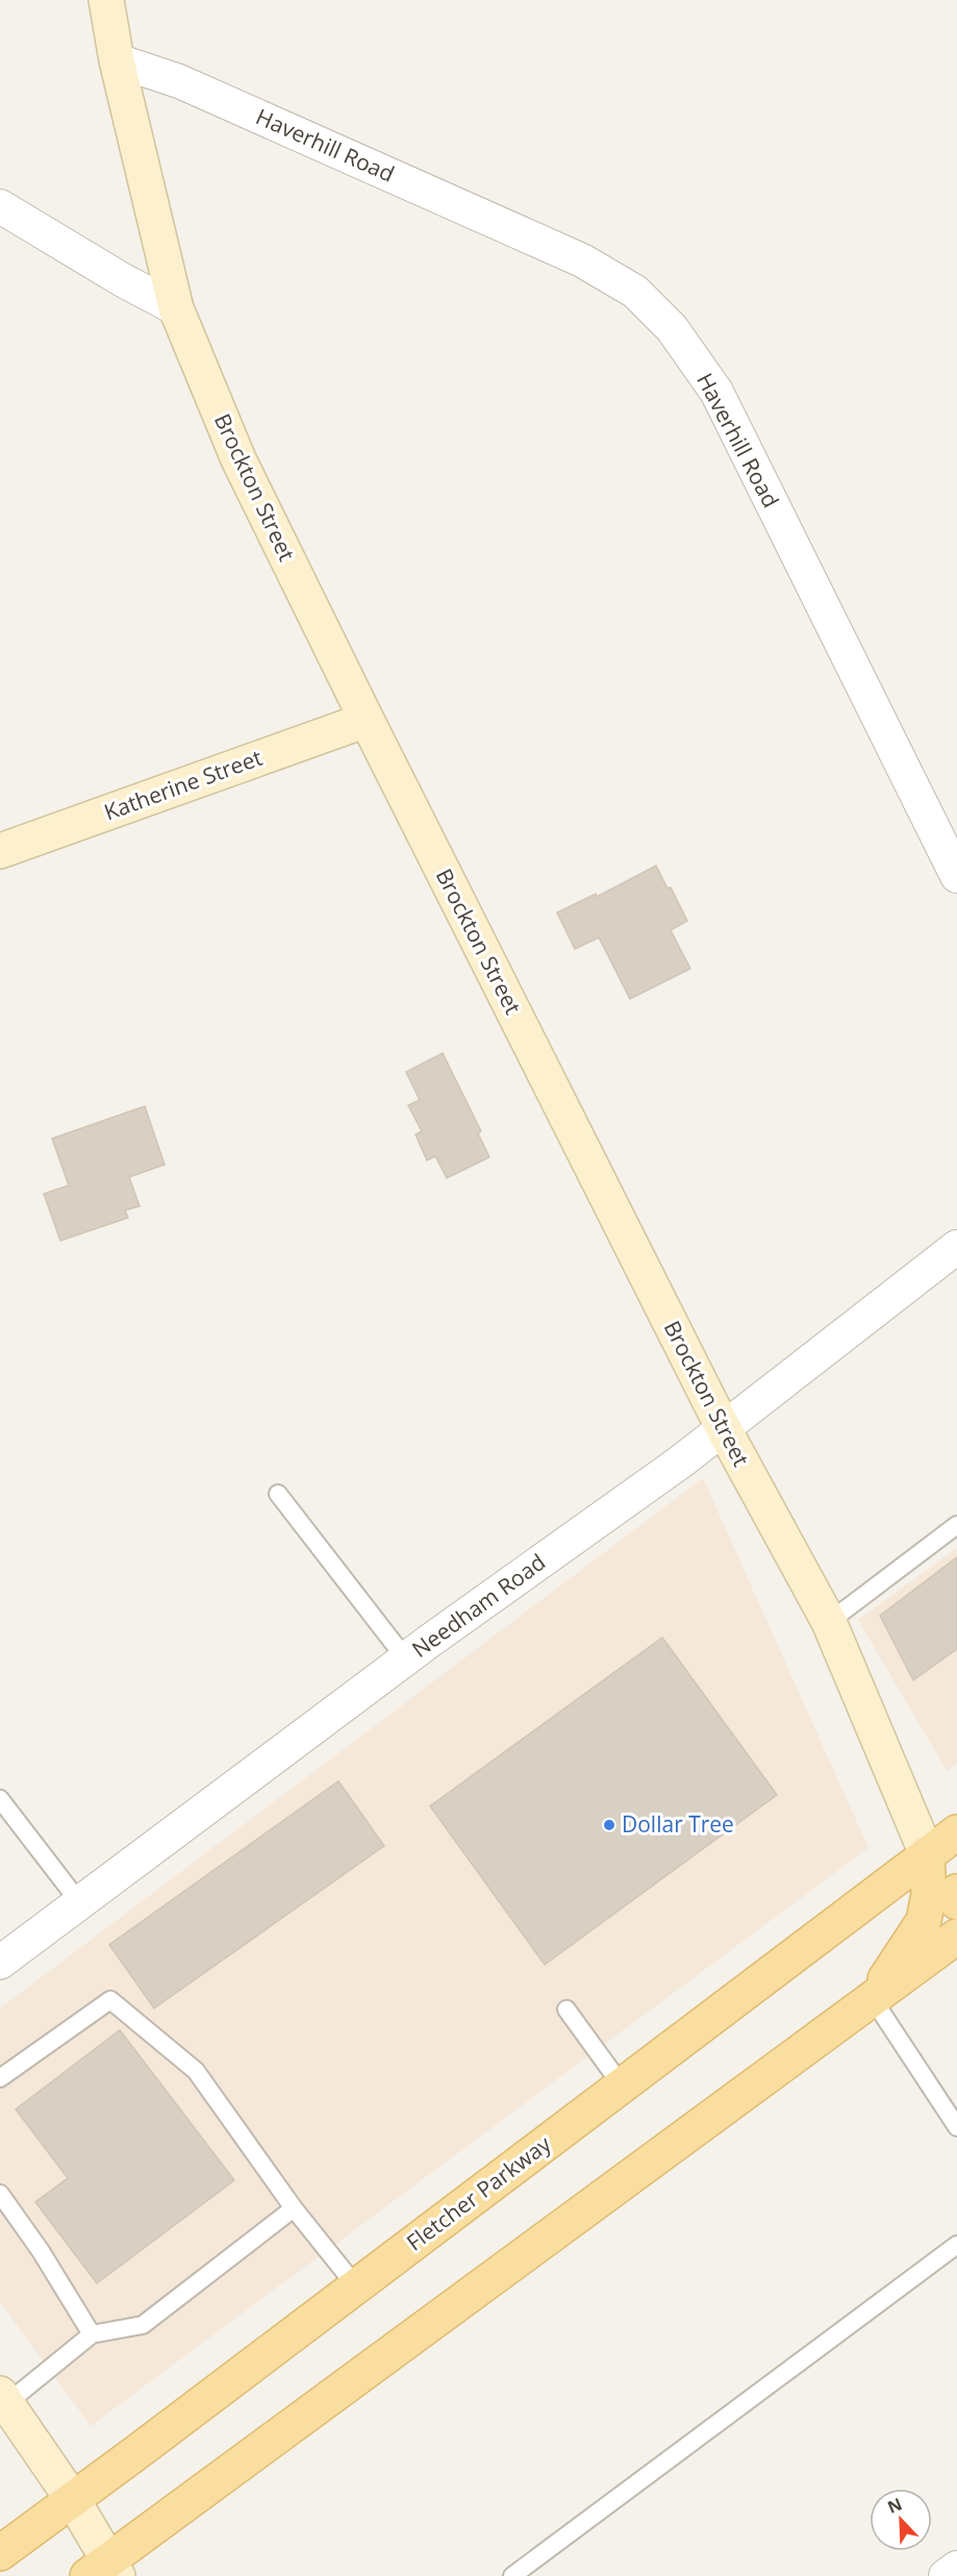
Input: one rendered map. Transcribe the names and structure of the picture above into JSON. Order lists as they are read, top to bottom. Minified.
{"streets":{"main road":["Fletcher Parkway"],"street":["Haverhill Road","Brockton Street","Katherine Street","Needham Road"]},"crossings":[["Haverhill Road","Brockton Street"],["Brockton Street","Katherine Street"],["Brockton Street","Needham Road"],["Brockton Street","Fletcher Parkway"]],"places":["Dollar Tree"],"north":"top left"}
